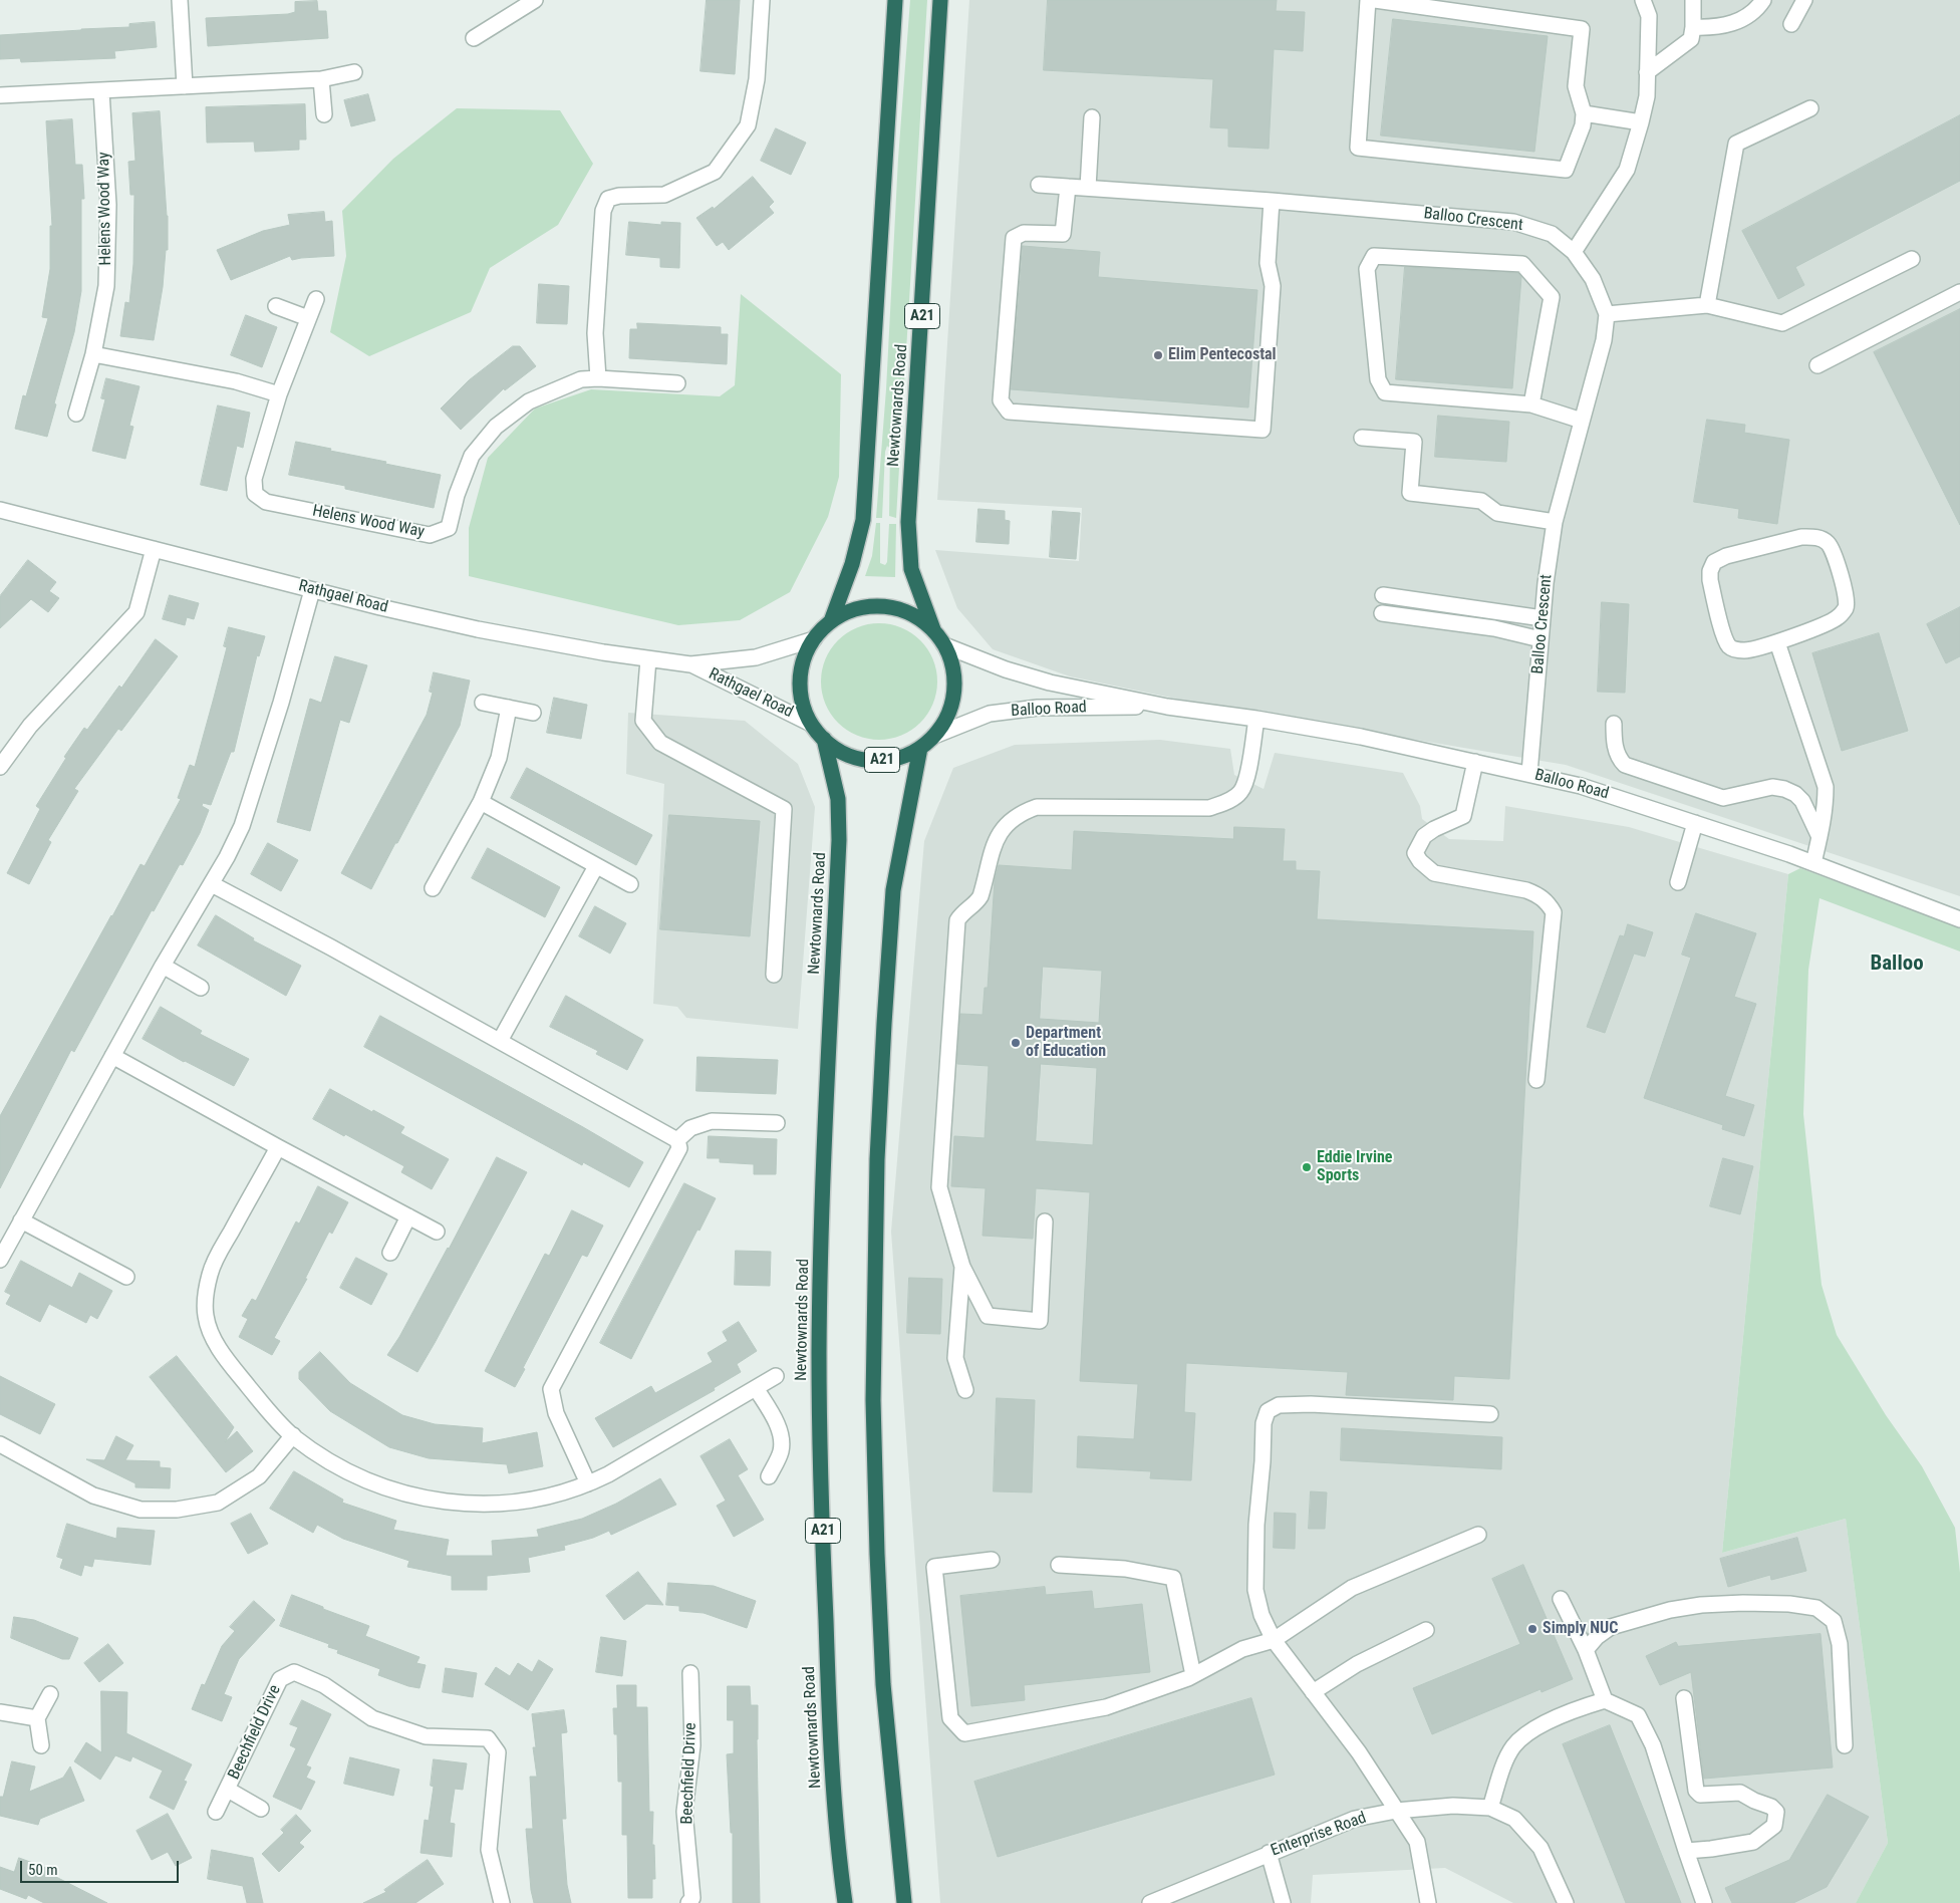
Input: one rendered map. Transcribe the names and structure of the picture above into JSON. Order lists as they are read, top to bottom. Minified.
{"streets":{"highway":["A21","Newtownards Road"],"street":["Helens Wood Way","Balloo Crescent","Rathgael Road","Balloo Road","Beechfield Drive","Enterprise Road"]},"crossings":[["Balloo Crescent","Balloo Road"],["A21","Newtownards Road"],["A21","Rathgael Road"],["A21","Balloo Road"],["Newtownards Road","Rathgael Road"],["Newtownards Road","Balloo Road"],["Rathgael Road","Balloo Road"]],"districts":["Balloo"],"places":["Elim Pentecostal","Department of Education","Eddie Irvine Sports","Simply NUC"],"scale_bar":"50 m"}
